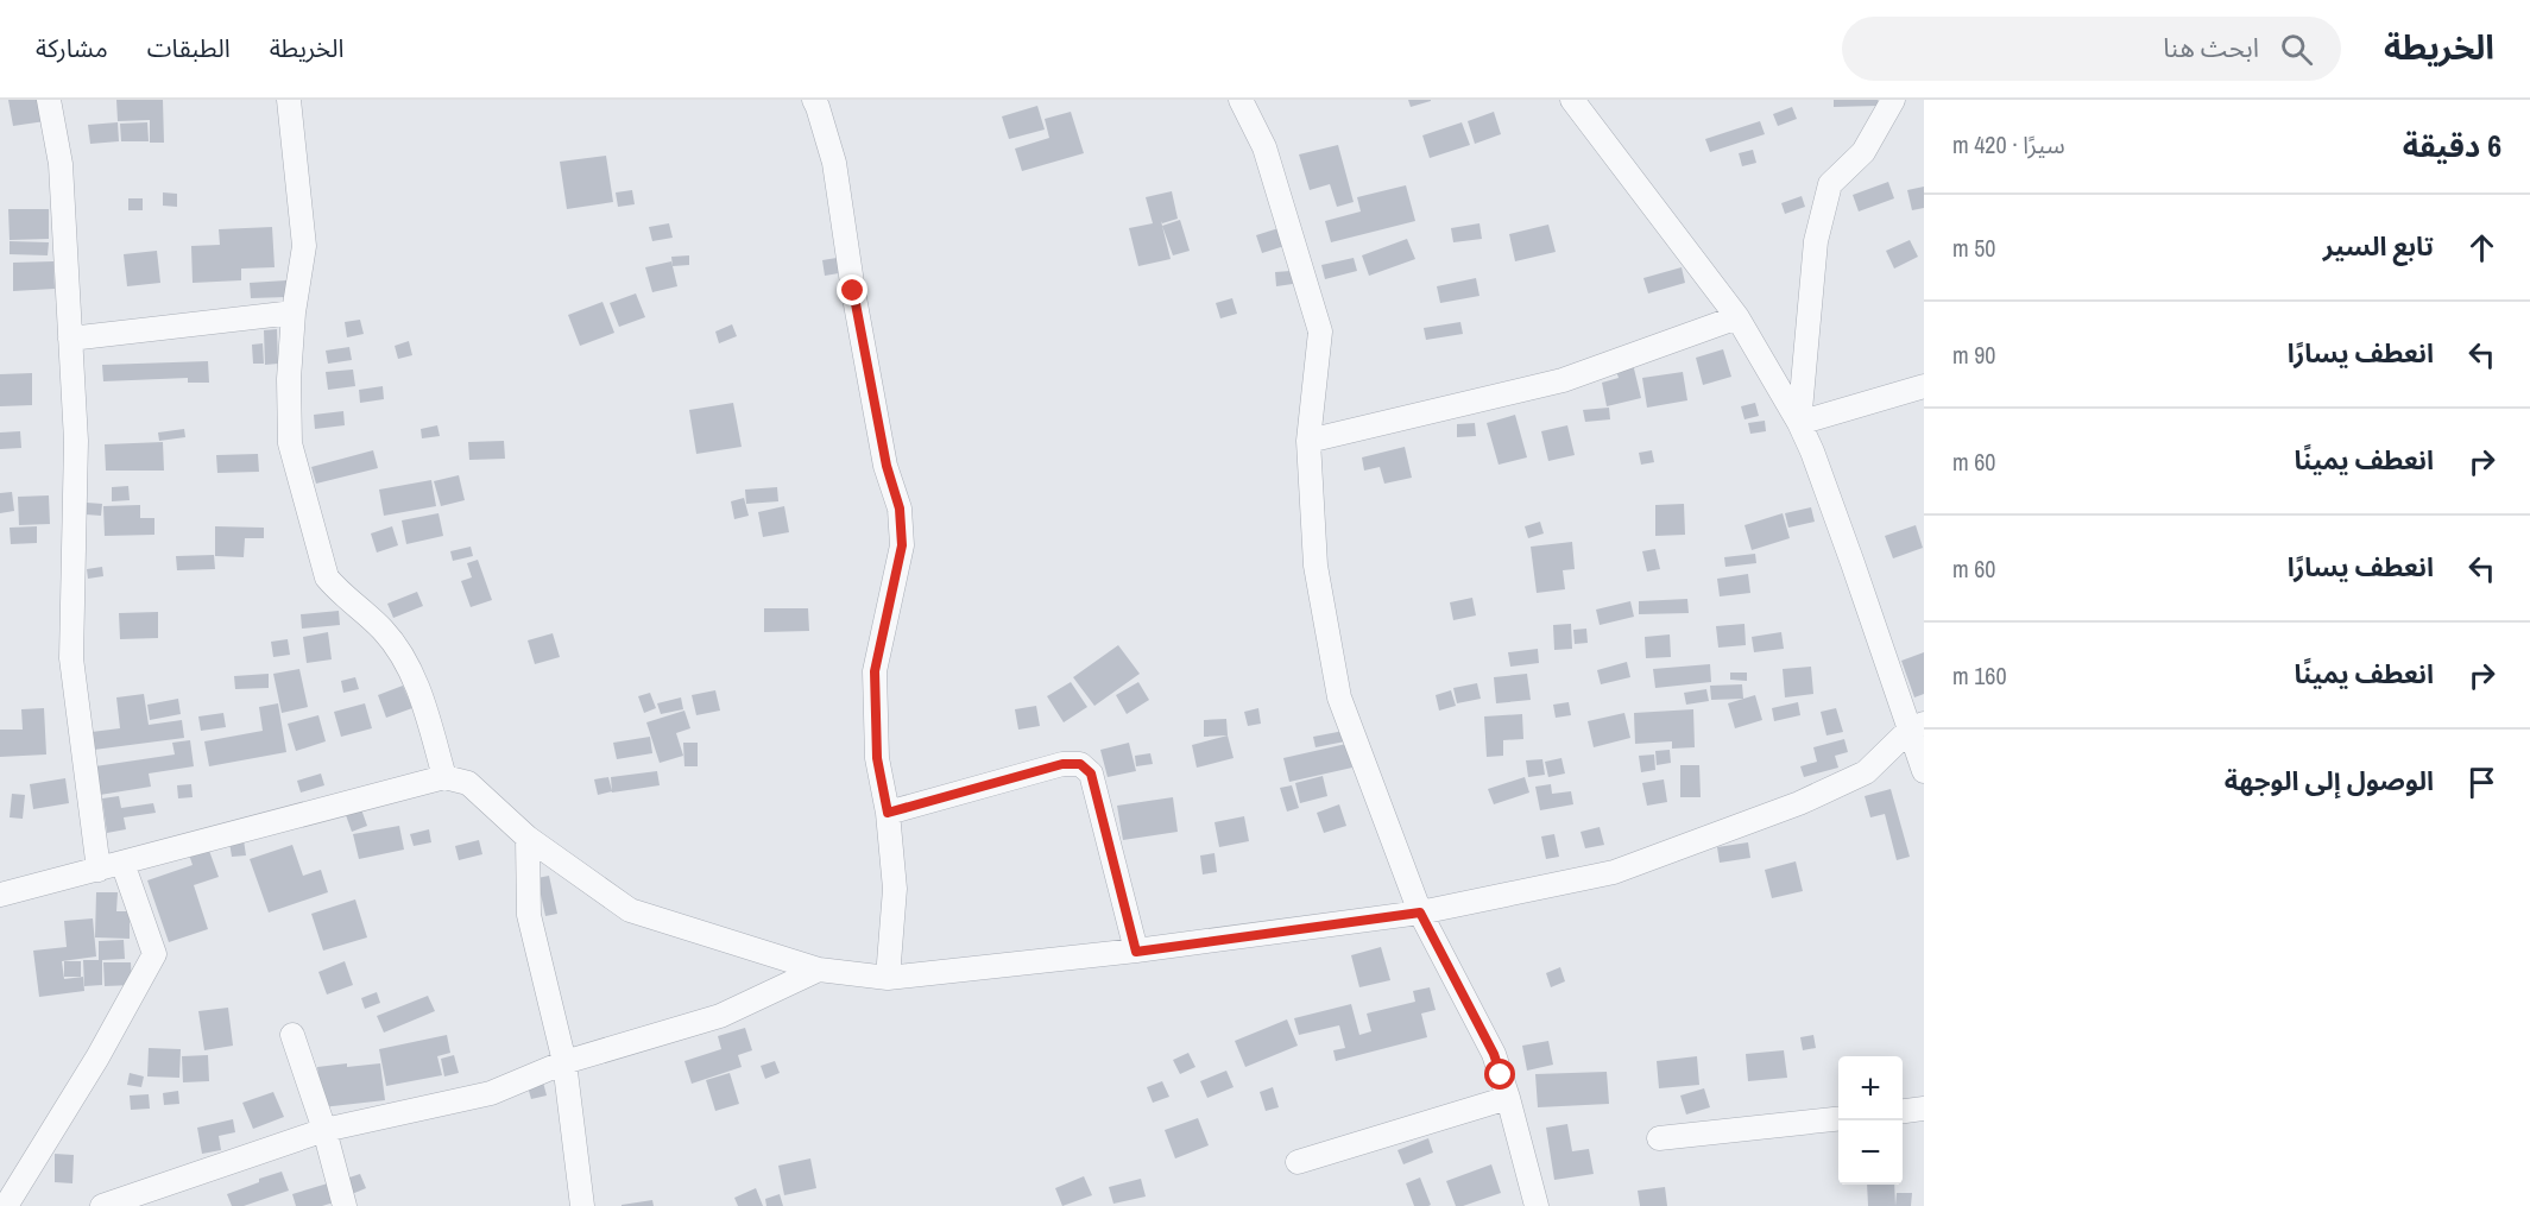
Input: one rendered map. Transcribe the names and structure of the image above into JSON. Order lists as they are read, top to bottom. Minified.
{"page":{"header":"الخريطة","search":"ابحث هنا","nav":["الخريطة","الطبقات","مشاركة"],"heading":["6 دقيقة","سيرًا · 420 m"],"list":[["تابع السير","50 m"],["انعطف يسارًا","90 m"],["انعطف يمينًا","60 m"],["انعطف يسارًا","60 m"],["انعطف يمينًا","160 m"],"الوصول إلى الوجهة"],"map_buttons":["+","−"]}}
